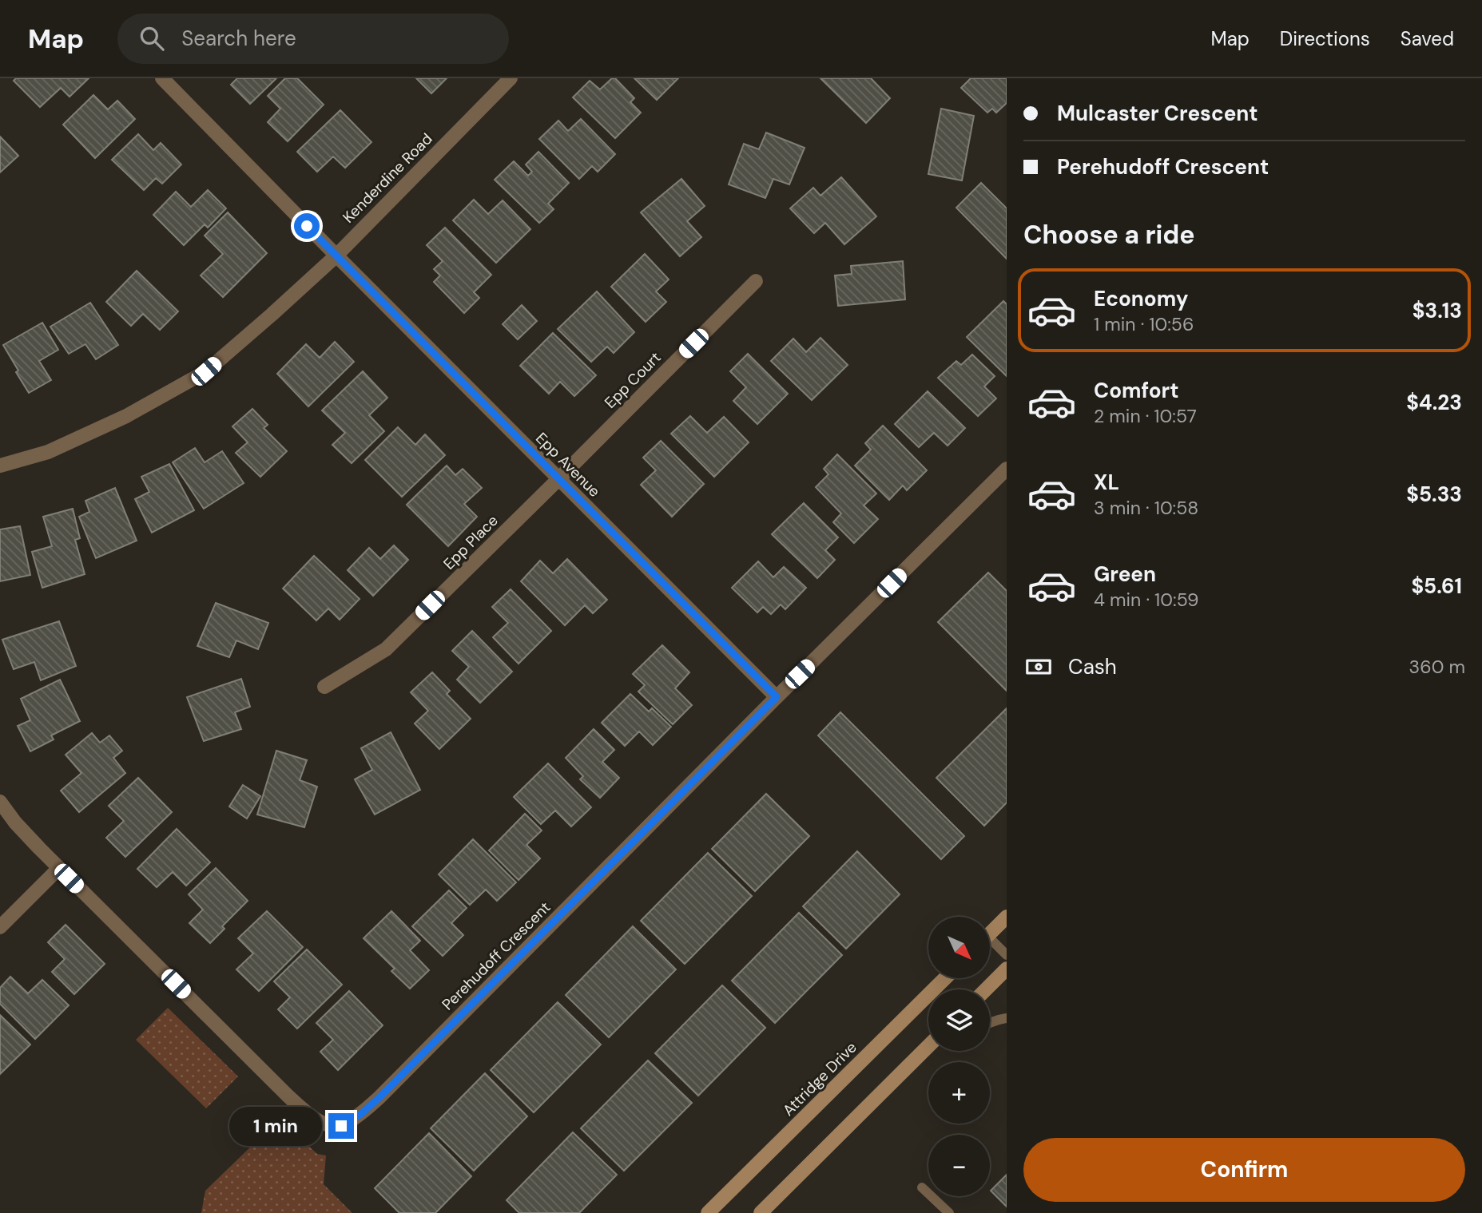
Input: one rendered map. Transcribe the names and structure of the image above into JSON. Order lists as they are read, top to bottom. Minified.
{"streets":{"main road":["Attridge Drive"],"street":["Kenderdine Road","Epp Court","Epp Avenue","Epp Place","Perehudoff Crescent"]},"crossings":[["Kenderdine Road","Epp Avenue"],["Epp Court","Epp Avenue"],["Epp Court","Epp Place"],["Epp Avenue","Epp Place"],["Epp Avenue","Perehudoff Crescent"]],"north":"bottom right","page":{"header":"Map","search":"Search here","nav":["Map","Directions","Saved"],"banner":["Mulcaster Crescent","Perehudoff Crescent"],"heading":"Choose a ride","list":[{"name":"Economy","note":"1 min · 10:56","value":"$3.13"},{"name":"Comfort","note":"2 min · 10:57","value":"$4.23"},{"name":"XL","note":"3 min · 10:58","value":"$5.33"},{"name":"Green","note":"4 min · 10:59","value":"$5.61"}],"pay":["Cash","360 m"],"map_buttons":["+","−"],"bubble":"1 min","buttons":"Confirm"}}
